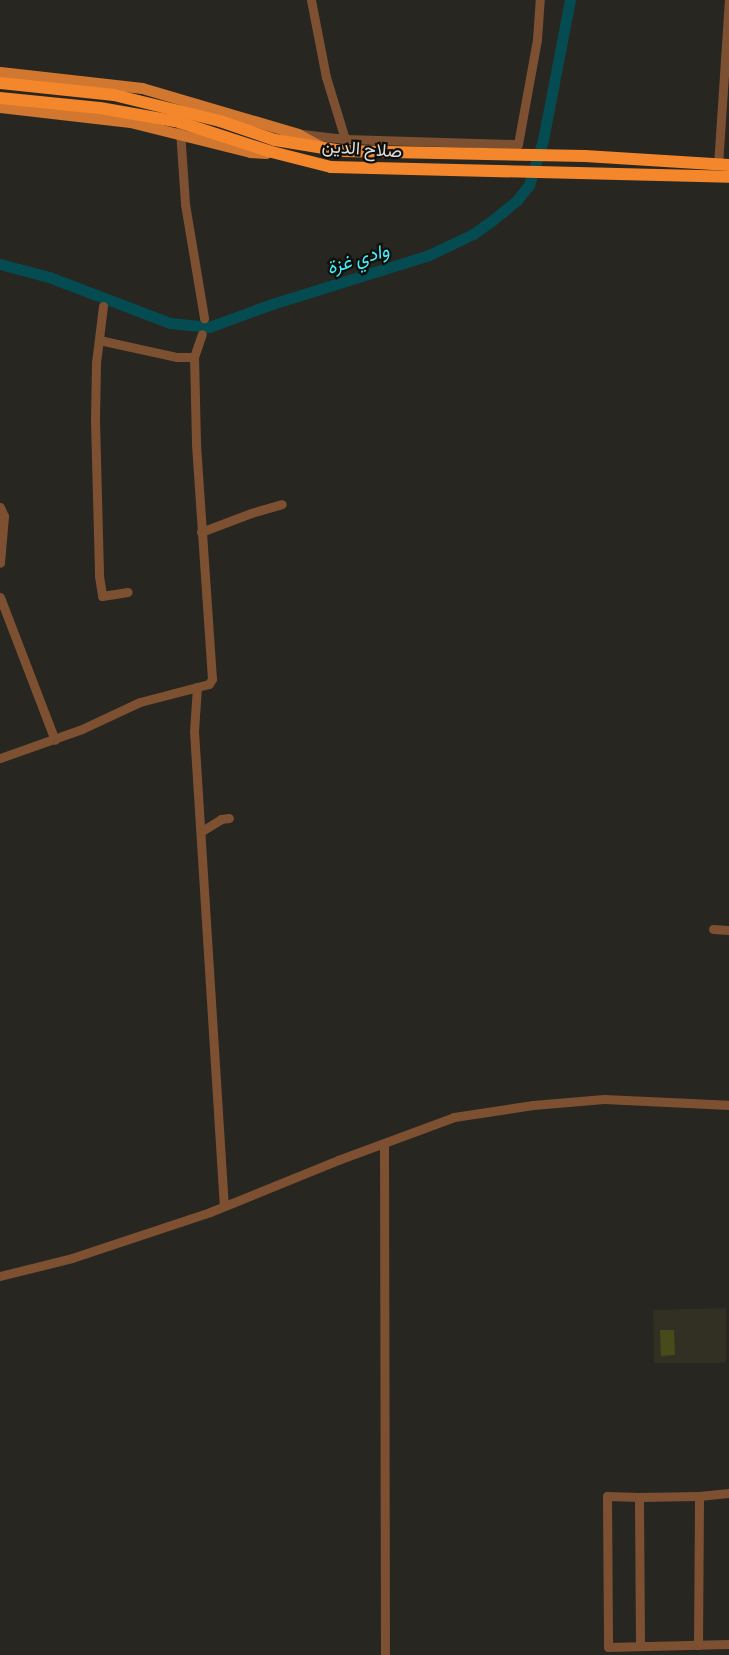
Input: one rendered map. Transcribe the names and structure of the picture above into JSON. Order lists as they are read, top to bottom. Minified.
{"streets":{"highway":["صلاح الدين"]},"water":["وادي غزة"]}
